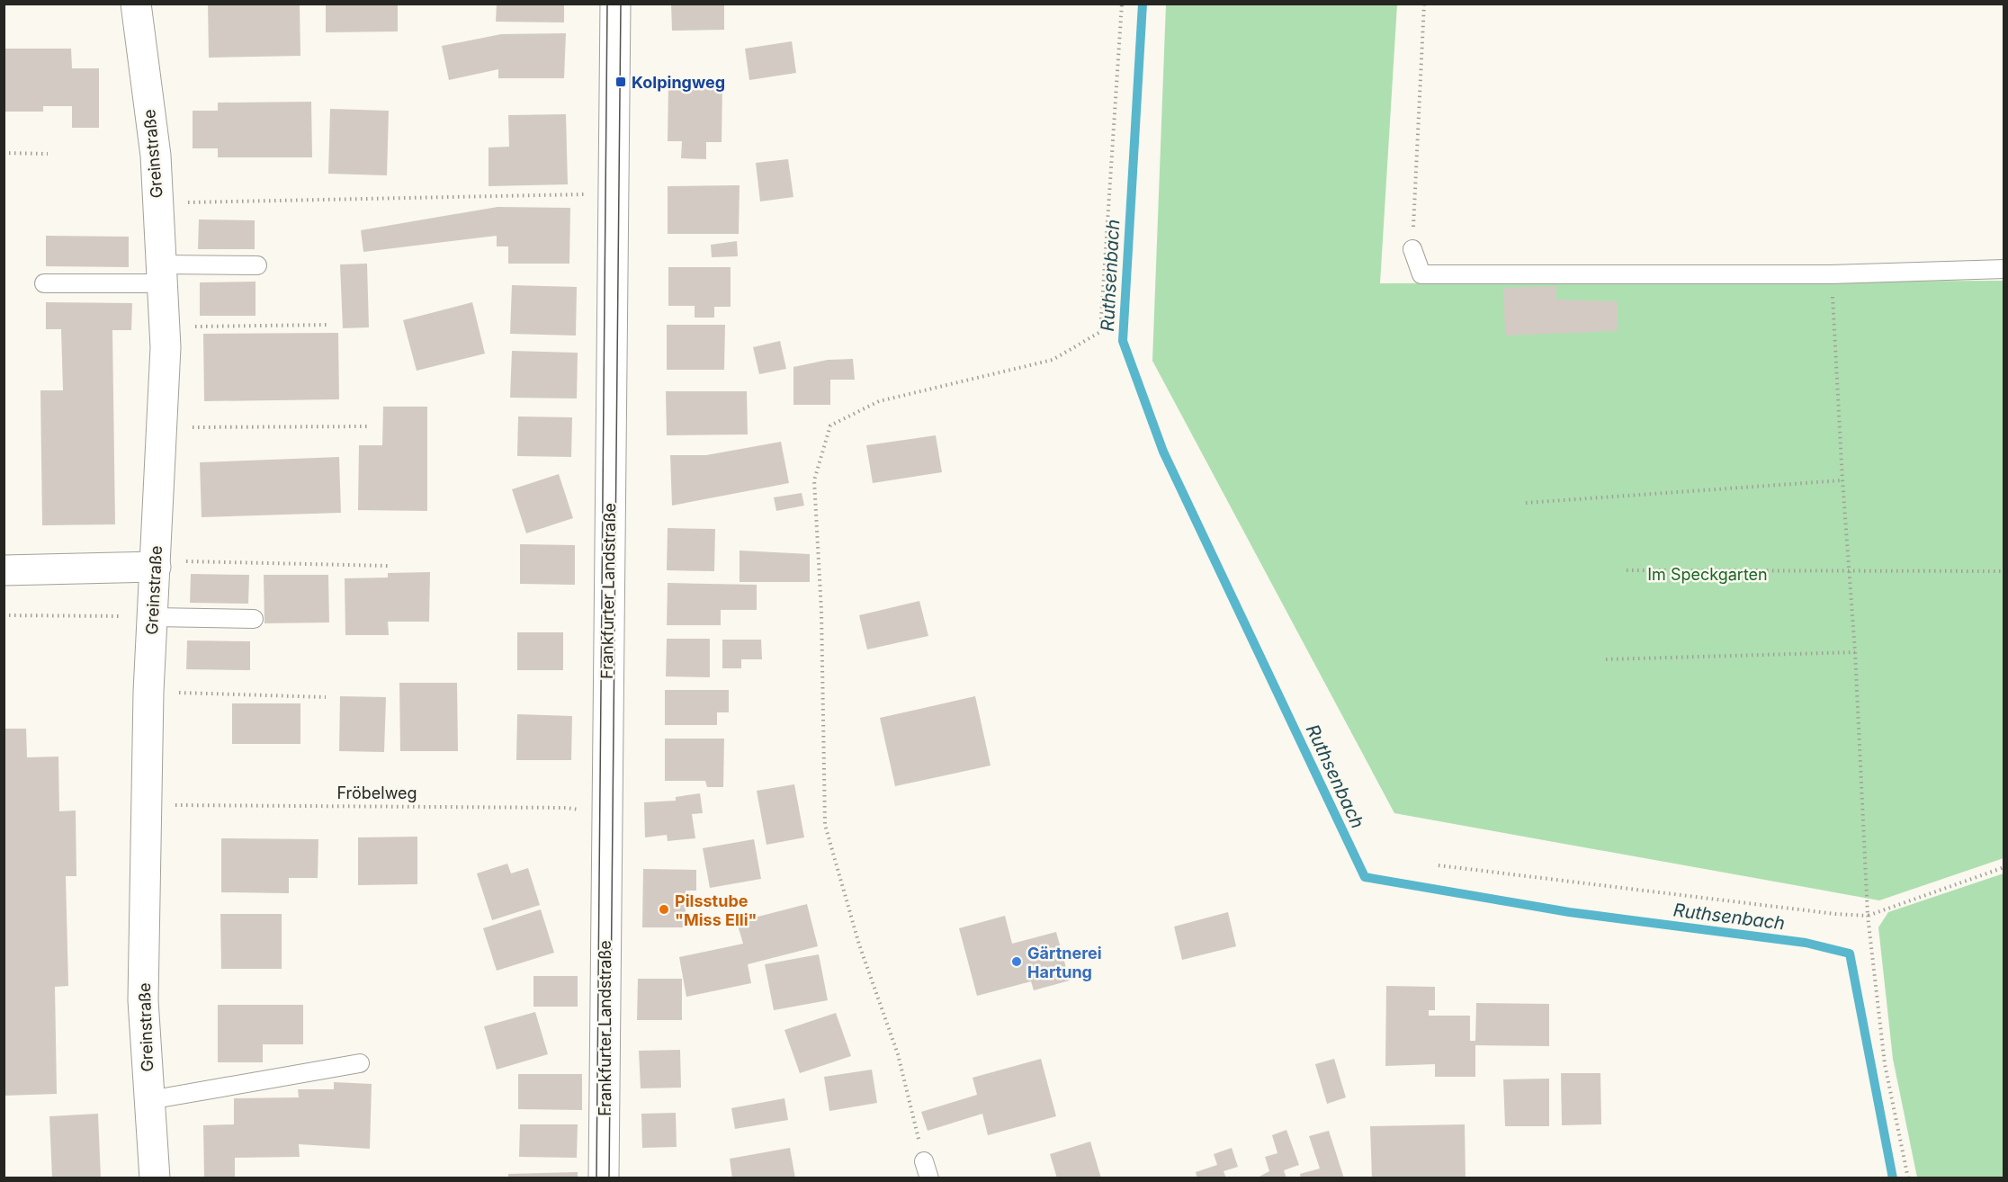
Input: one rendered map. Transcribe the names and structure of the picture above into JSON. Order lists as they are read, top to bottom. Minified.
{"streets":{"street":["Greinstraße","Frankfurter Landstraße"],"path":["Fröbelweg"]},"crossings":[["Greinstraße","Fröbelweg"],["Frankfurter Landstraße","Fröbelweg"]],"water":["Ruthsenbach"],"parks":["Im Speckgarten"],"places":{"transit":["Kolpingweg"],"other":["Pilsstube \"Miss Elli\"","Gärtnerei Hartung"]}}
